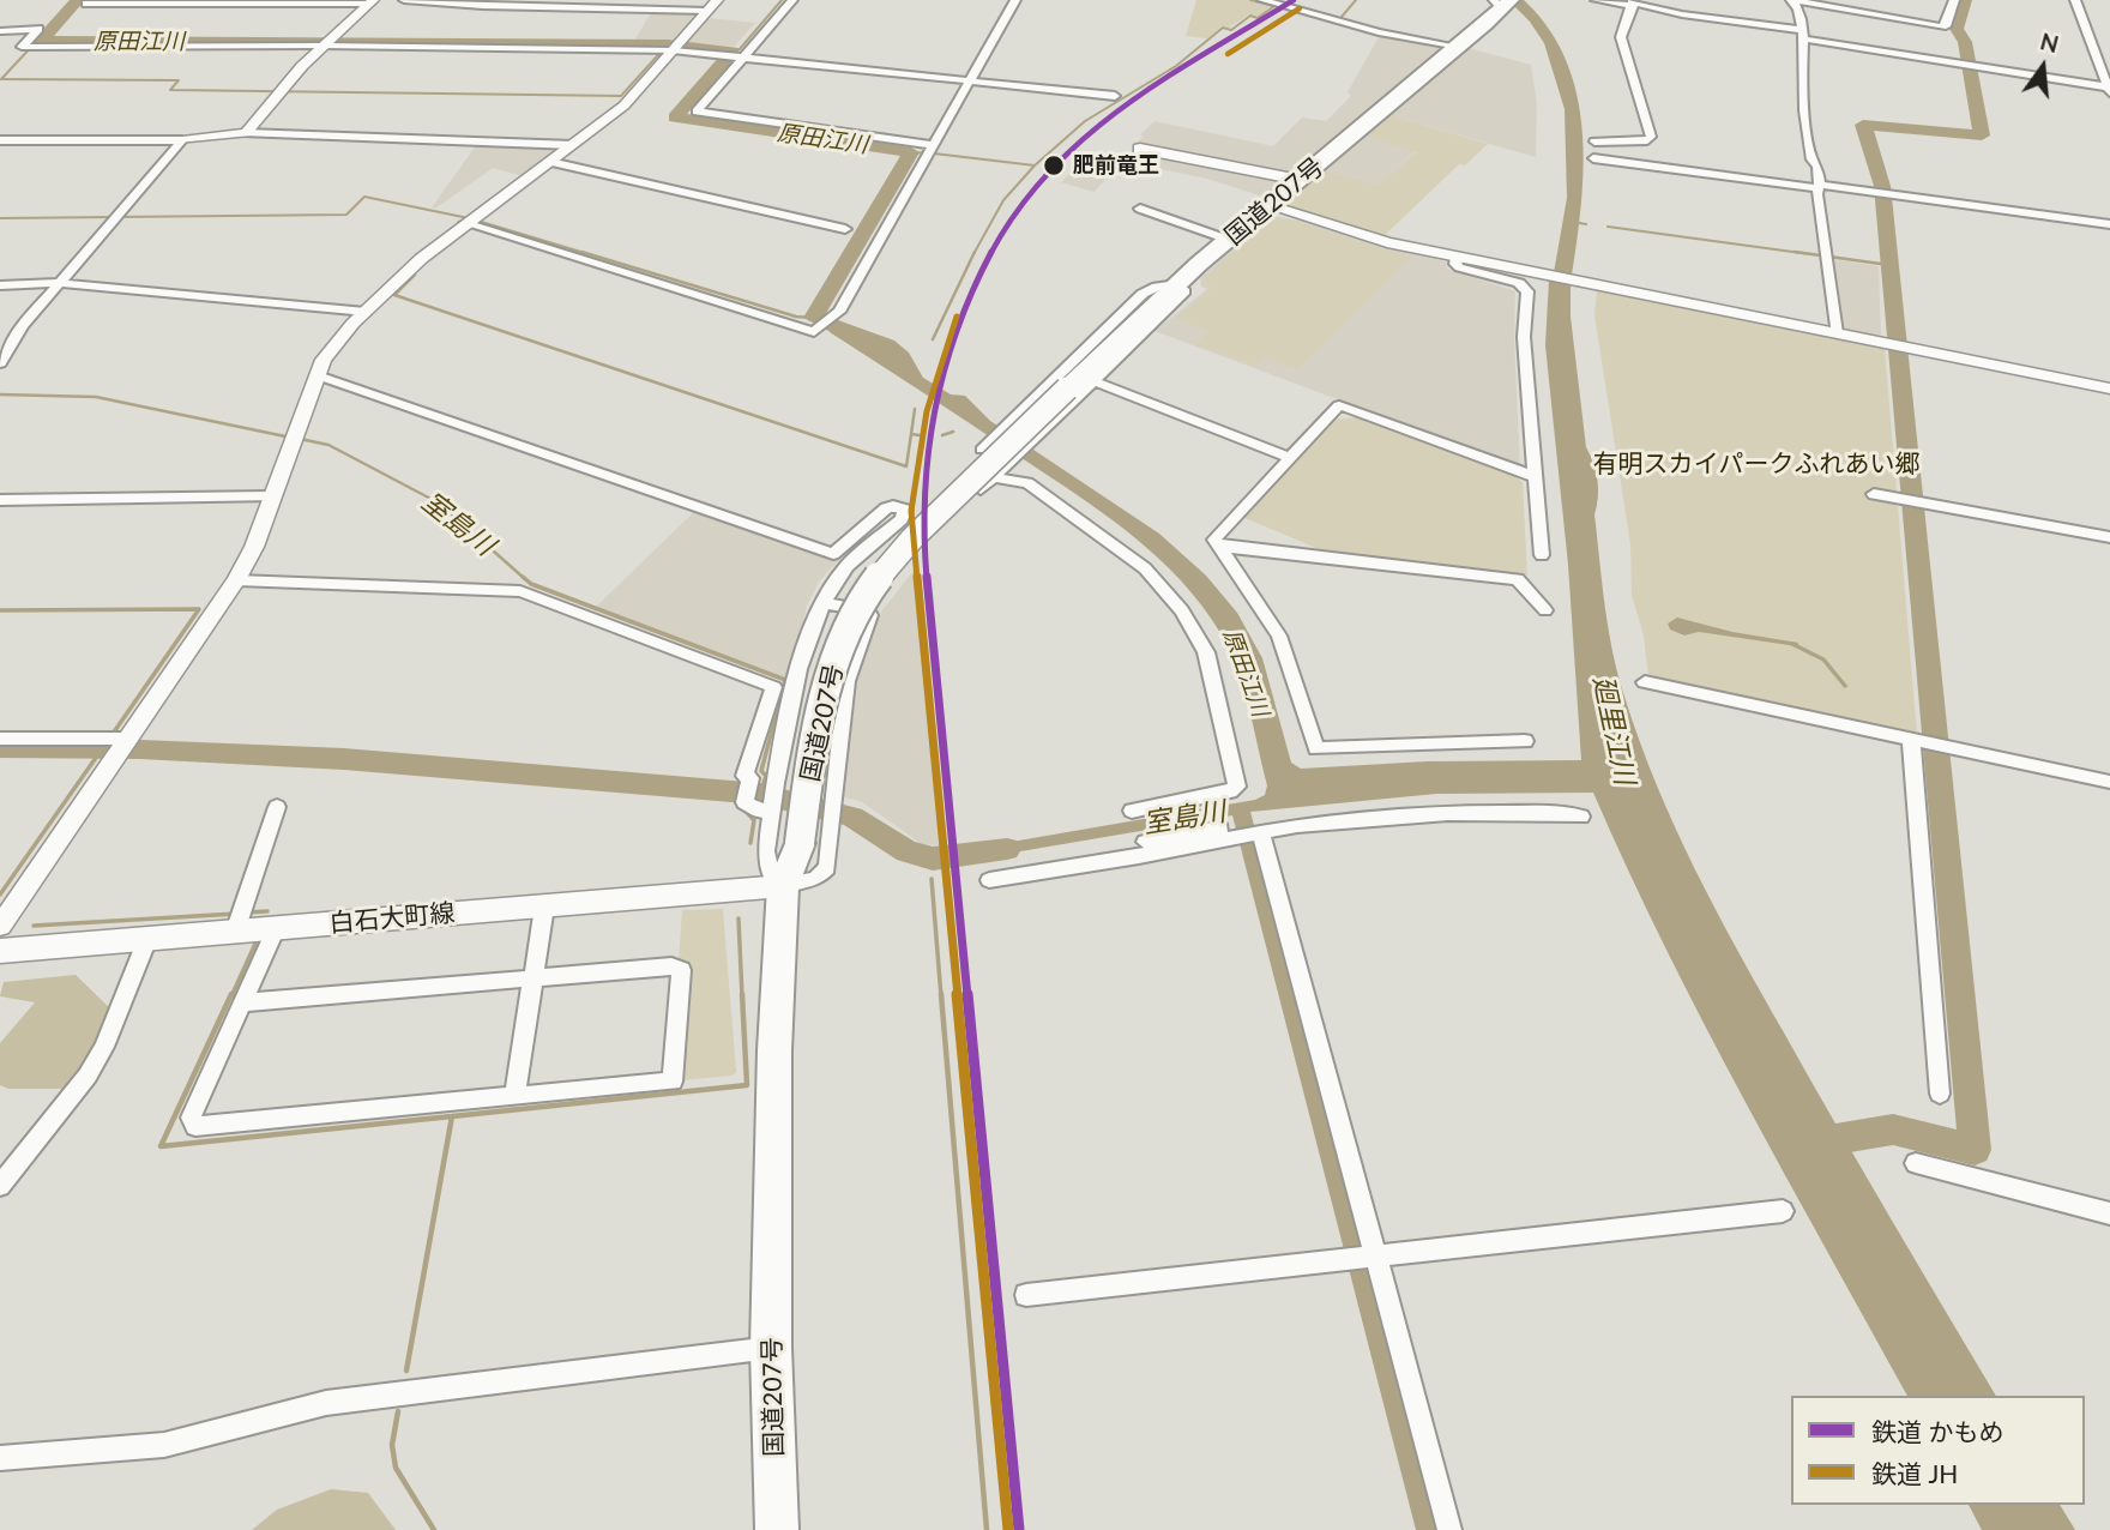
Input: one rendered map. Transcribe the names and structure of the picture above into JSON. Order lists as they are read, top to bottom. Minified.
{"streets":{"highway":["国道207号"],"main road":["白石大町線"]},"crossings":[["国道207号","白石大町線"]],"water":["原田江川","室島川","廻里江川"],"parks":["有明スカイパークふれあい郷"],"places":["肥前竜王"],"lines":["rail line かもめ","rail line JH"],"legend":["鉄道 かもめ","鉄道 JH"],"north":"top"}
